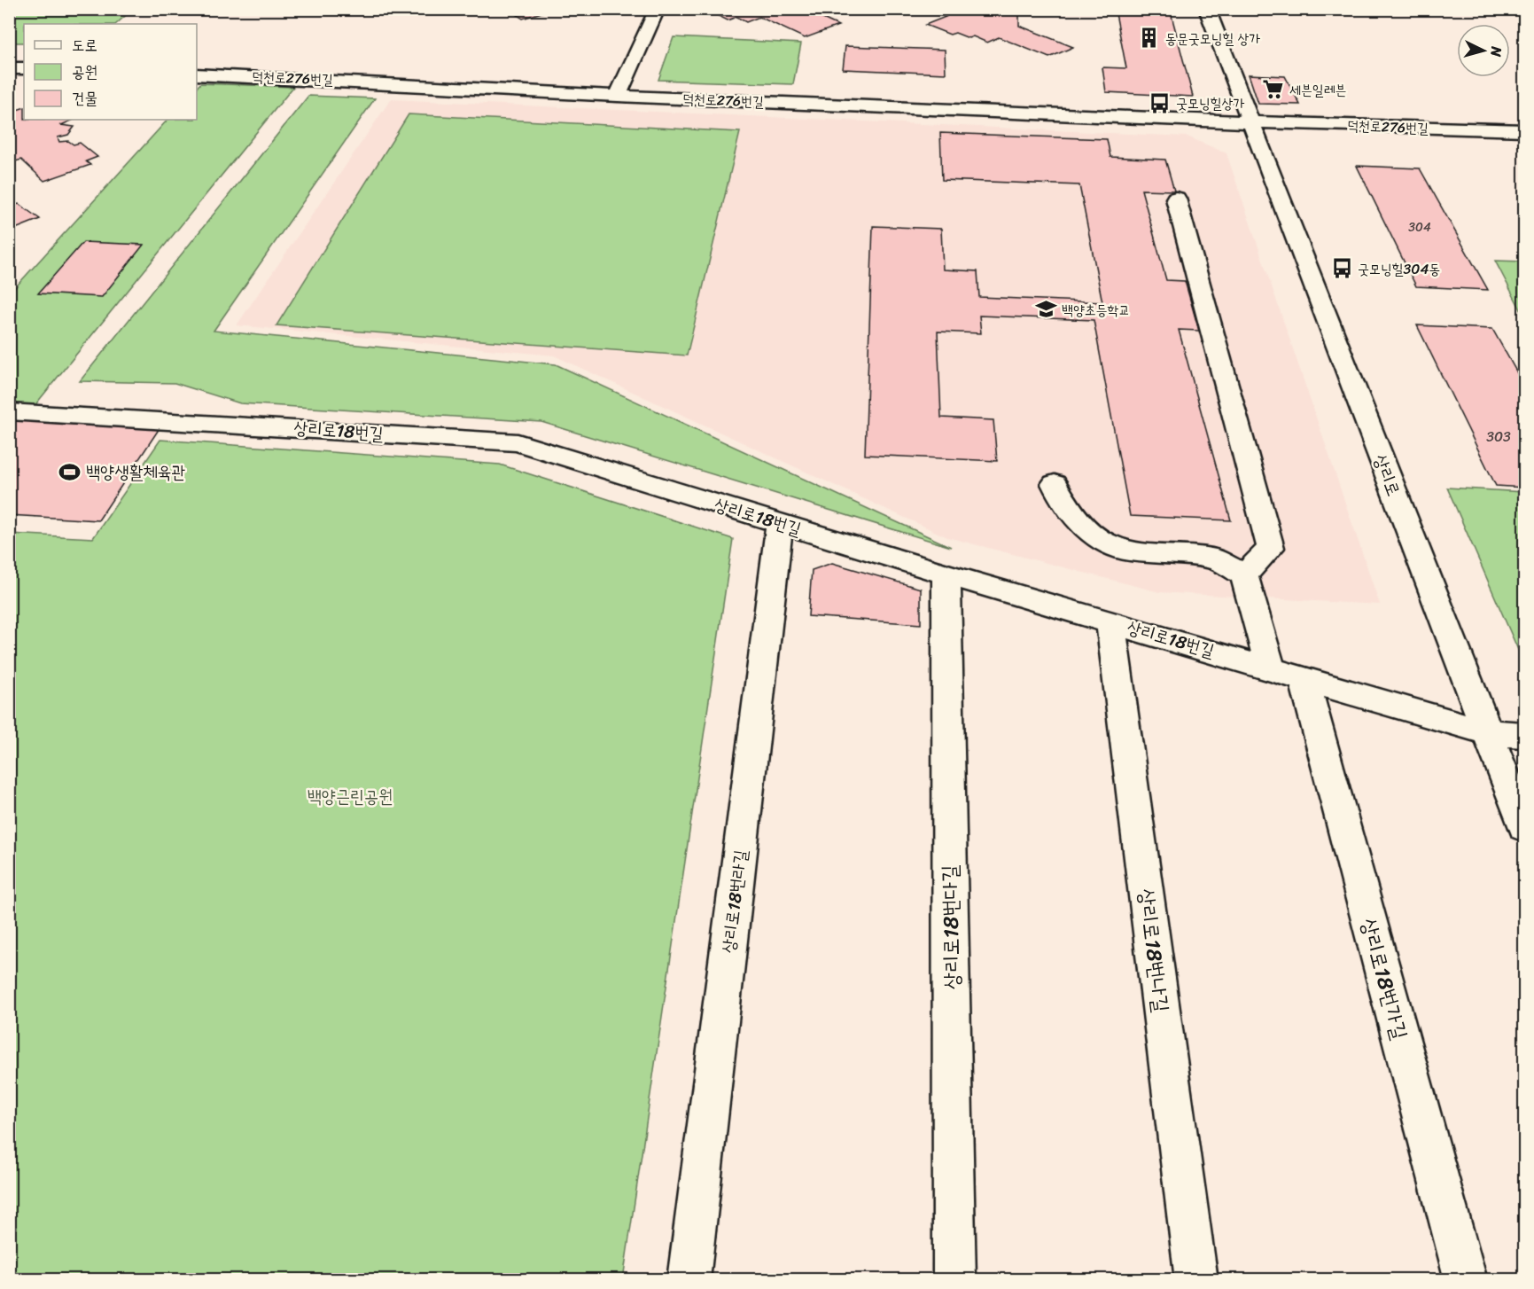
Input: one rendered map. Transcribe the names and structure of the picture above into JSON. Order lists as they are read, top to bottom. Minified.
{"streets":{"street":["덕천로276번길","상리로18번길","상리로","상리로18번라길","상리로18번다길","상리로18번나길","상리로18번가길"]},"crossings":[["덕천로276번길","상리로"],["상리로18번길","상리로"],["상리로18번길","상리로18번라길"],["상리로18번길","상리로18번다길"],["상리로18번길","상리로18번나길"],["상리로18번길","상리로18번가길"]],"parks":["백양근린공원"],"places":{"building":["동문굿모닝힐 상가"],"supermarket":["세븐일레븐"],"bus stop":["굿모닝힐상가","굿모닝힐304동"],"school or university":["백양초등학교"],"sports":["백양생활체육관"]},"house_numbers":["304","303"],"legend":["도로","공원","건물"],"north":"right"}
